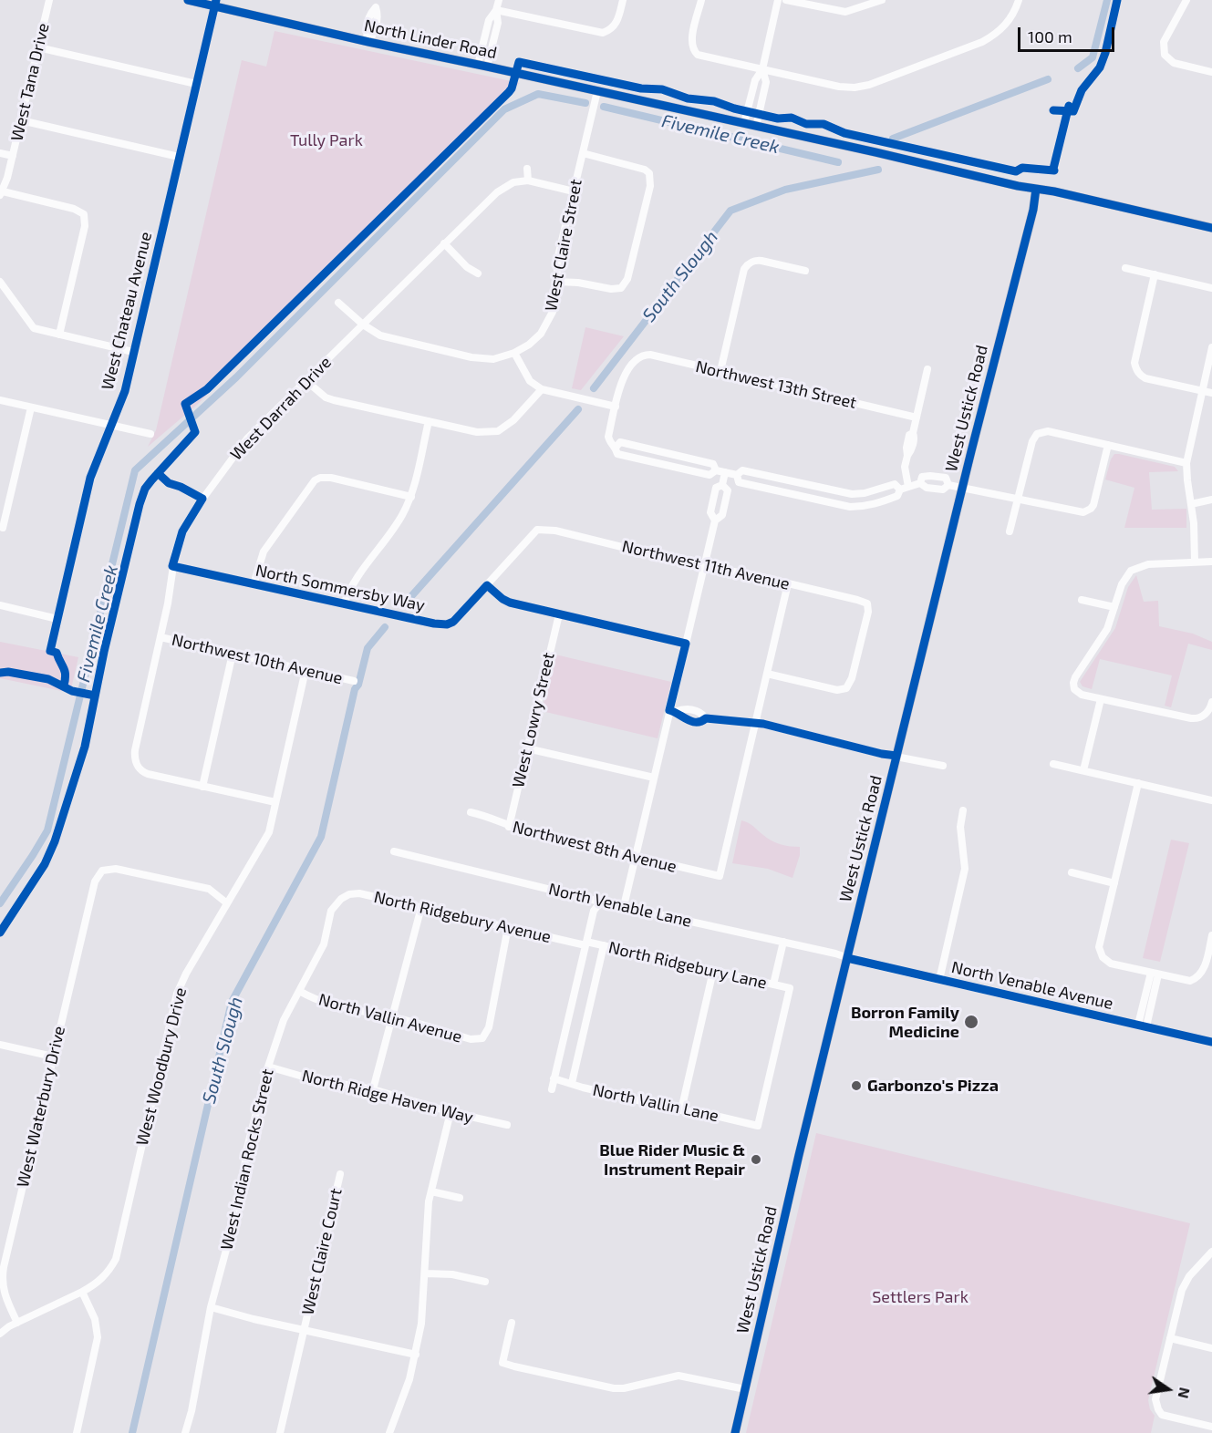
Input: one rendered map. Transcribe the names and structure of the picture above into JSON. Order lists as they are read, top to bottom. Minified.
{"streets":{"main road":["North Linder Road","West Ustick Road"],"street":["West Tana Drive","West Claire Street","West Chateau Avenue","Northwest 13th Street","West Darrah Drive","Northwest 11th Avenue","North Sommersby Way","Northwest 10th Avenue","West Lowry Street","Northwest 8th Avenue","North Venable Lane","North Ridgebury Avenue","North Ridgebury Lane","North Venable Avenue","North Vallin Avenue","West Woodbury Drive","North Ridge Haven Way","North Vallin Lane","West Waterbury Drive","West Indian Rocks Street","West Claire Court"]},"crossings":[["North Linder Road","West Claire Street"],["North Linder Road","West Chateau Avenue"],["North Linder Road","West Ustick Road"],["West Darrah Drive","North Sommersby Way"],["West Darrah Drive","Northwest 10th Avenue"],["West Ustick Road","North Venable Lane"],["West Ustick Road","North Venable Avenue"],["Northwest 11th Avenue","North Sommersby Way"],["Northwest 10th Avenue","West Woodbury Drive"],["West Lowry Street","Northwest 8th Avenue"],["North Venable Lane","North Venable Avenue"],["North Ridgebury Avenue","North Ridgebury Lane"],["North Ridgebury Avenue","North Vallin Avenue"],["North Ridgebury Avenue","West Indian Rocks Street"],["North Ridgebury Lane","North Vallin Lane"],["North Vallin Avenue","West Indian Rocks Street"],["West Woodbury Drive","West Waterbury Drive"],["North Ridge Haven Way","West Indian Rocks Street"]],"water":["Fivemile Creek","South Slough"],"parks":["Tully Park","Settlers Park"],"places":["Borron Family Medicine","Garbonzo's Pizza","Blue Rider Music & Instrument Repair"],"scale_bar":"100 m","north":"right"}
